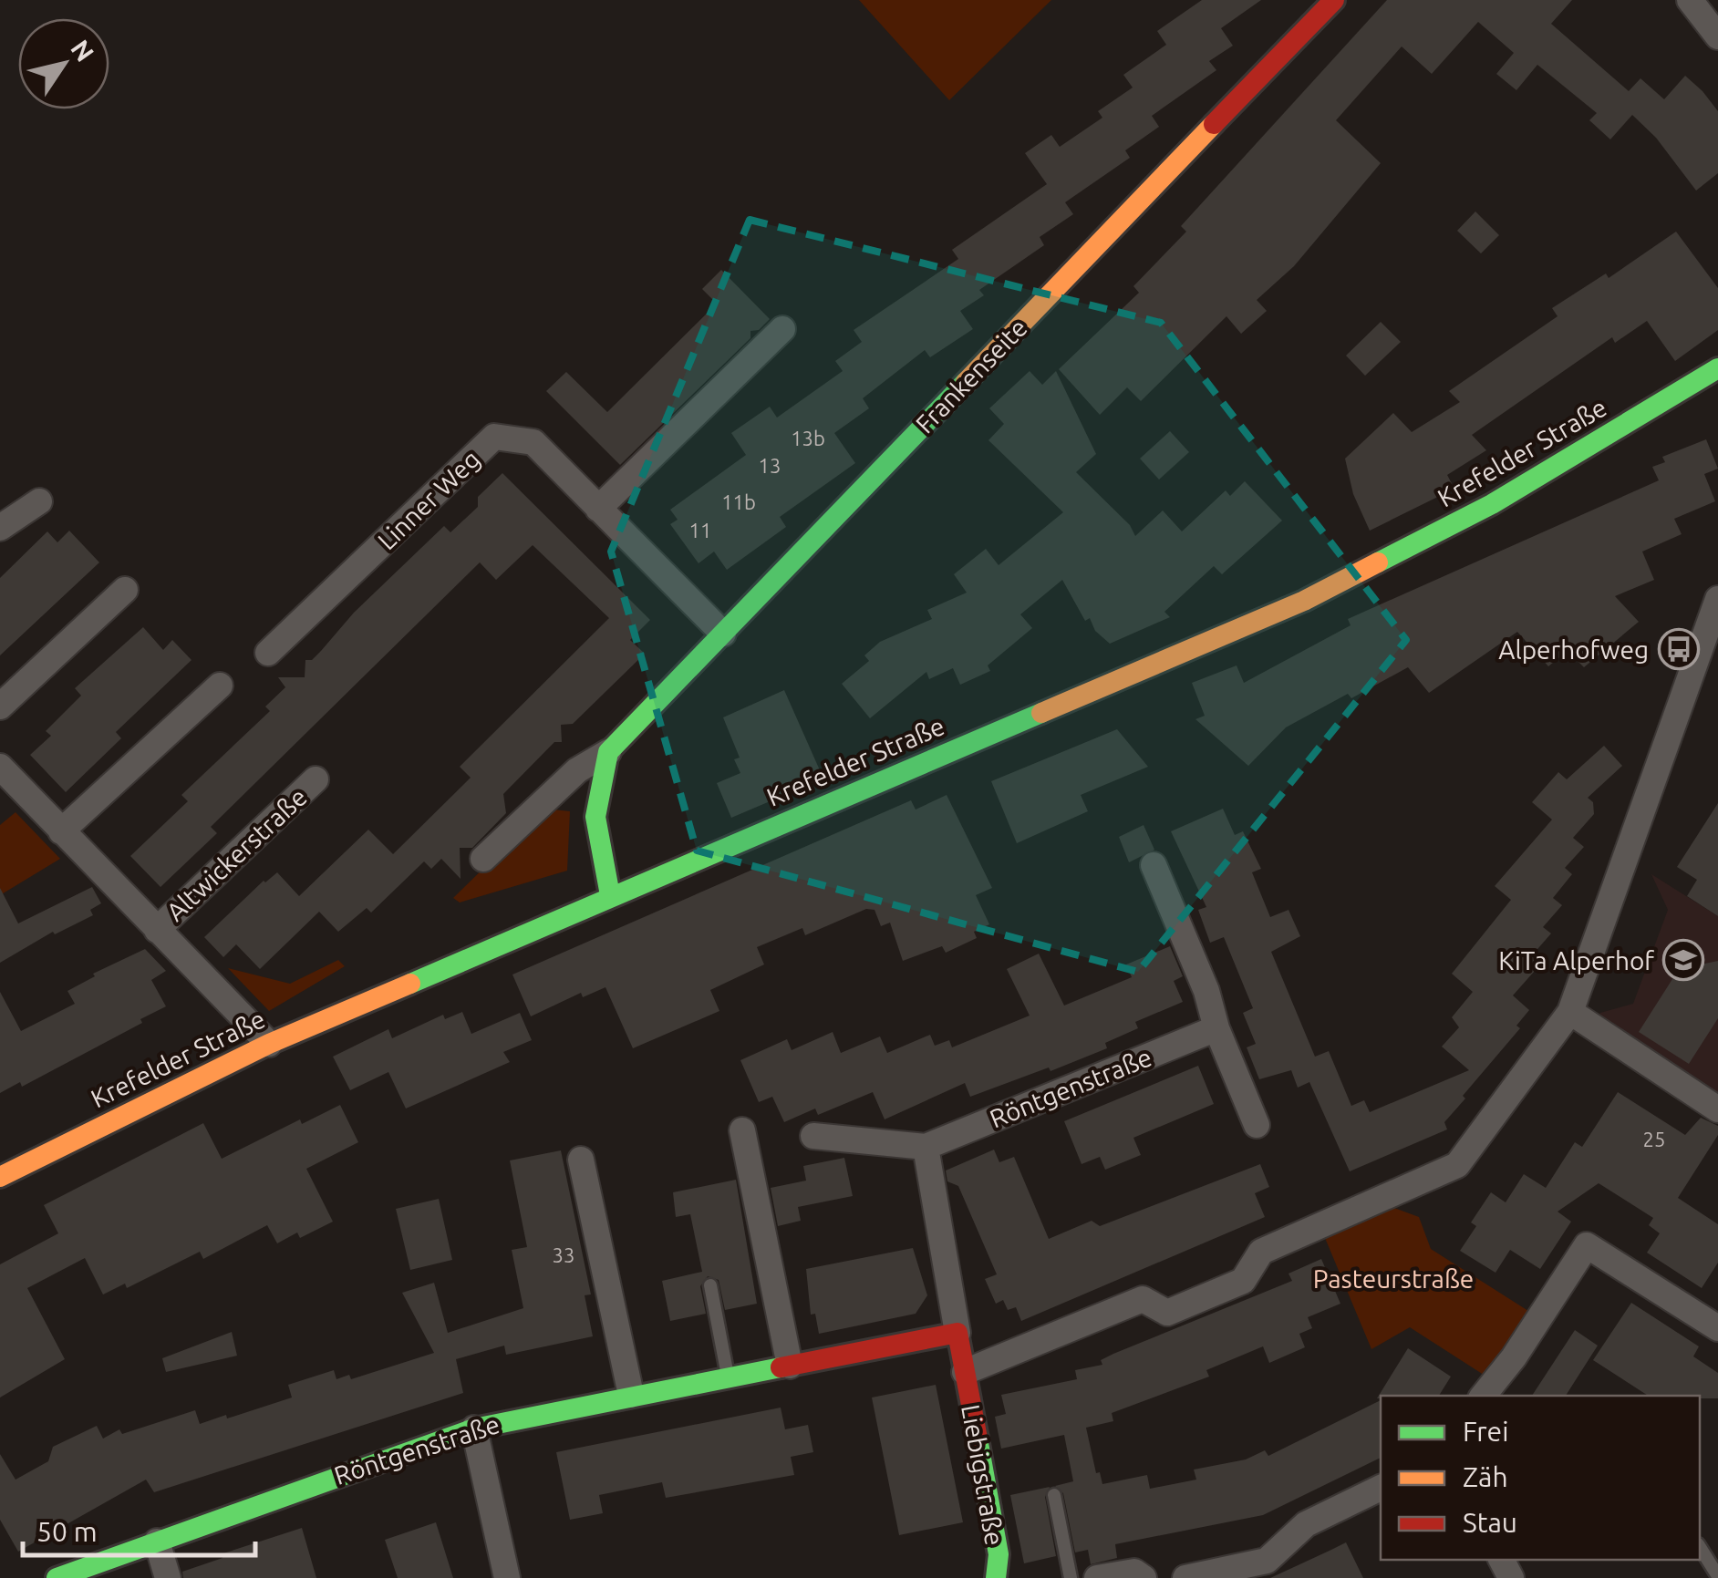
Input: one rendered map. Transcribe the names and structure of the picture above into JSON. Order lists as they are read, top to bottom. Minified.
{"streets":{"street":["Frankenseite","Krefelder Straße","Linner Weg","Altwickerstraße","Röntgenstraße","Liebigstraße"]},"crossings":[["Frankenseite","Linner Weg"],["Krefelder Straße","Altwickerstraße"]],"parks":["Pasteurstraße"],"places":{"bus stop":["Alperhofweg"],"school or university":["KiTa Alperhof"]},"house_numbers":["13b","13","11b","11","25","33"],"legend":["Frei","Zäh","Stau"],"scale_bar":"50 m","north":"top right"}
